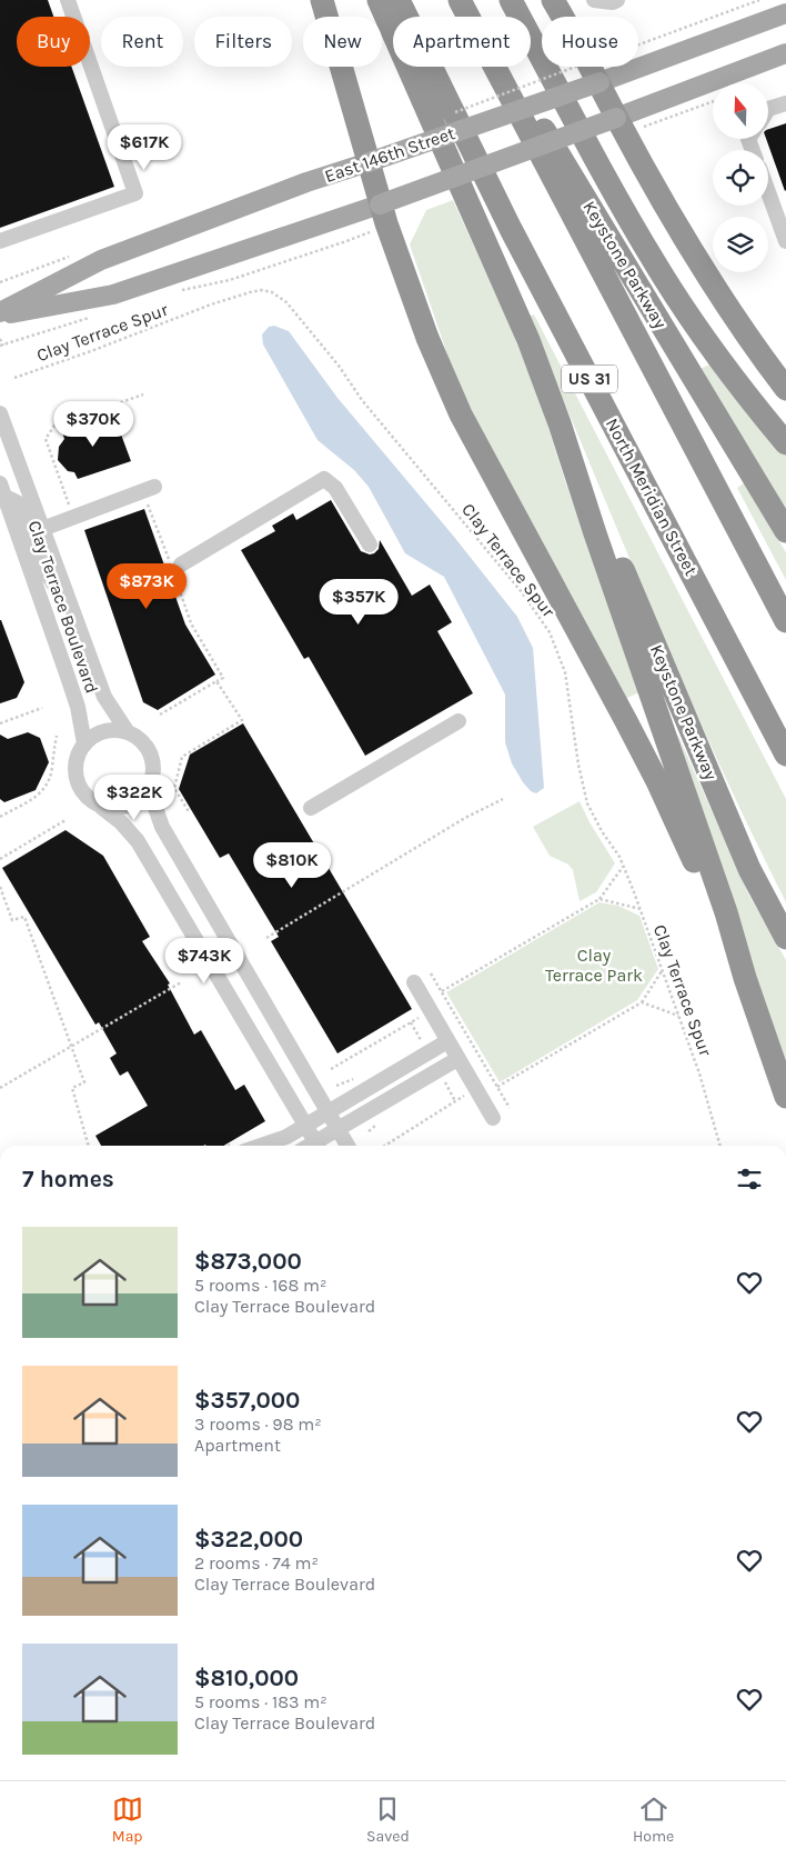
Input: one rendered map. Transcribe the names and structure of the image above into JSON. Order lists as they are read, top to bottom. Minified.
{"streets":{"highway":["Keystone Parkway","US 31","North Meridian Street"],"main road":["East 146th Street"],"street":["Clay Terrace Boulevard"],"path":["Clay Terrace Spur"]},"parks":["Clay Terrace Park"],"north":"top","page":{"chip":["Buy","Rent","Filters","New","Apartment","House"],"price":["$617K","$370K","$873K","$357K","$322K","$810K","$743K"],"heading":"7 homes","list":[{"name":"$873,000","note":"5 rooms · 168 m² · Clay Terrace Boulevard"},{"name":"$357,000","note":"3 rooms · 98 m² · Apartment"},{"name":"$322,000","note":"2 rooms · 74 m² · Clay Terrace Boulevard"},{"name":"$810,000","note":"5 rooms · 183 m² · Clay Terrace Boulevard"}],"tabs":["Map","Saved","Home"]}}
